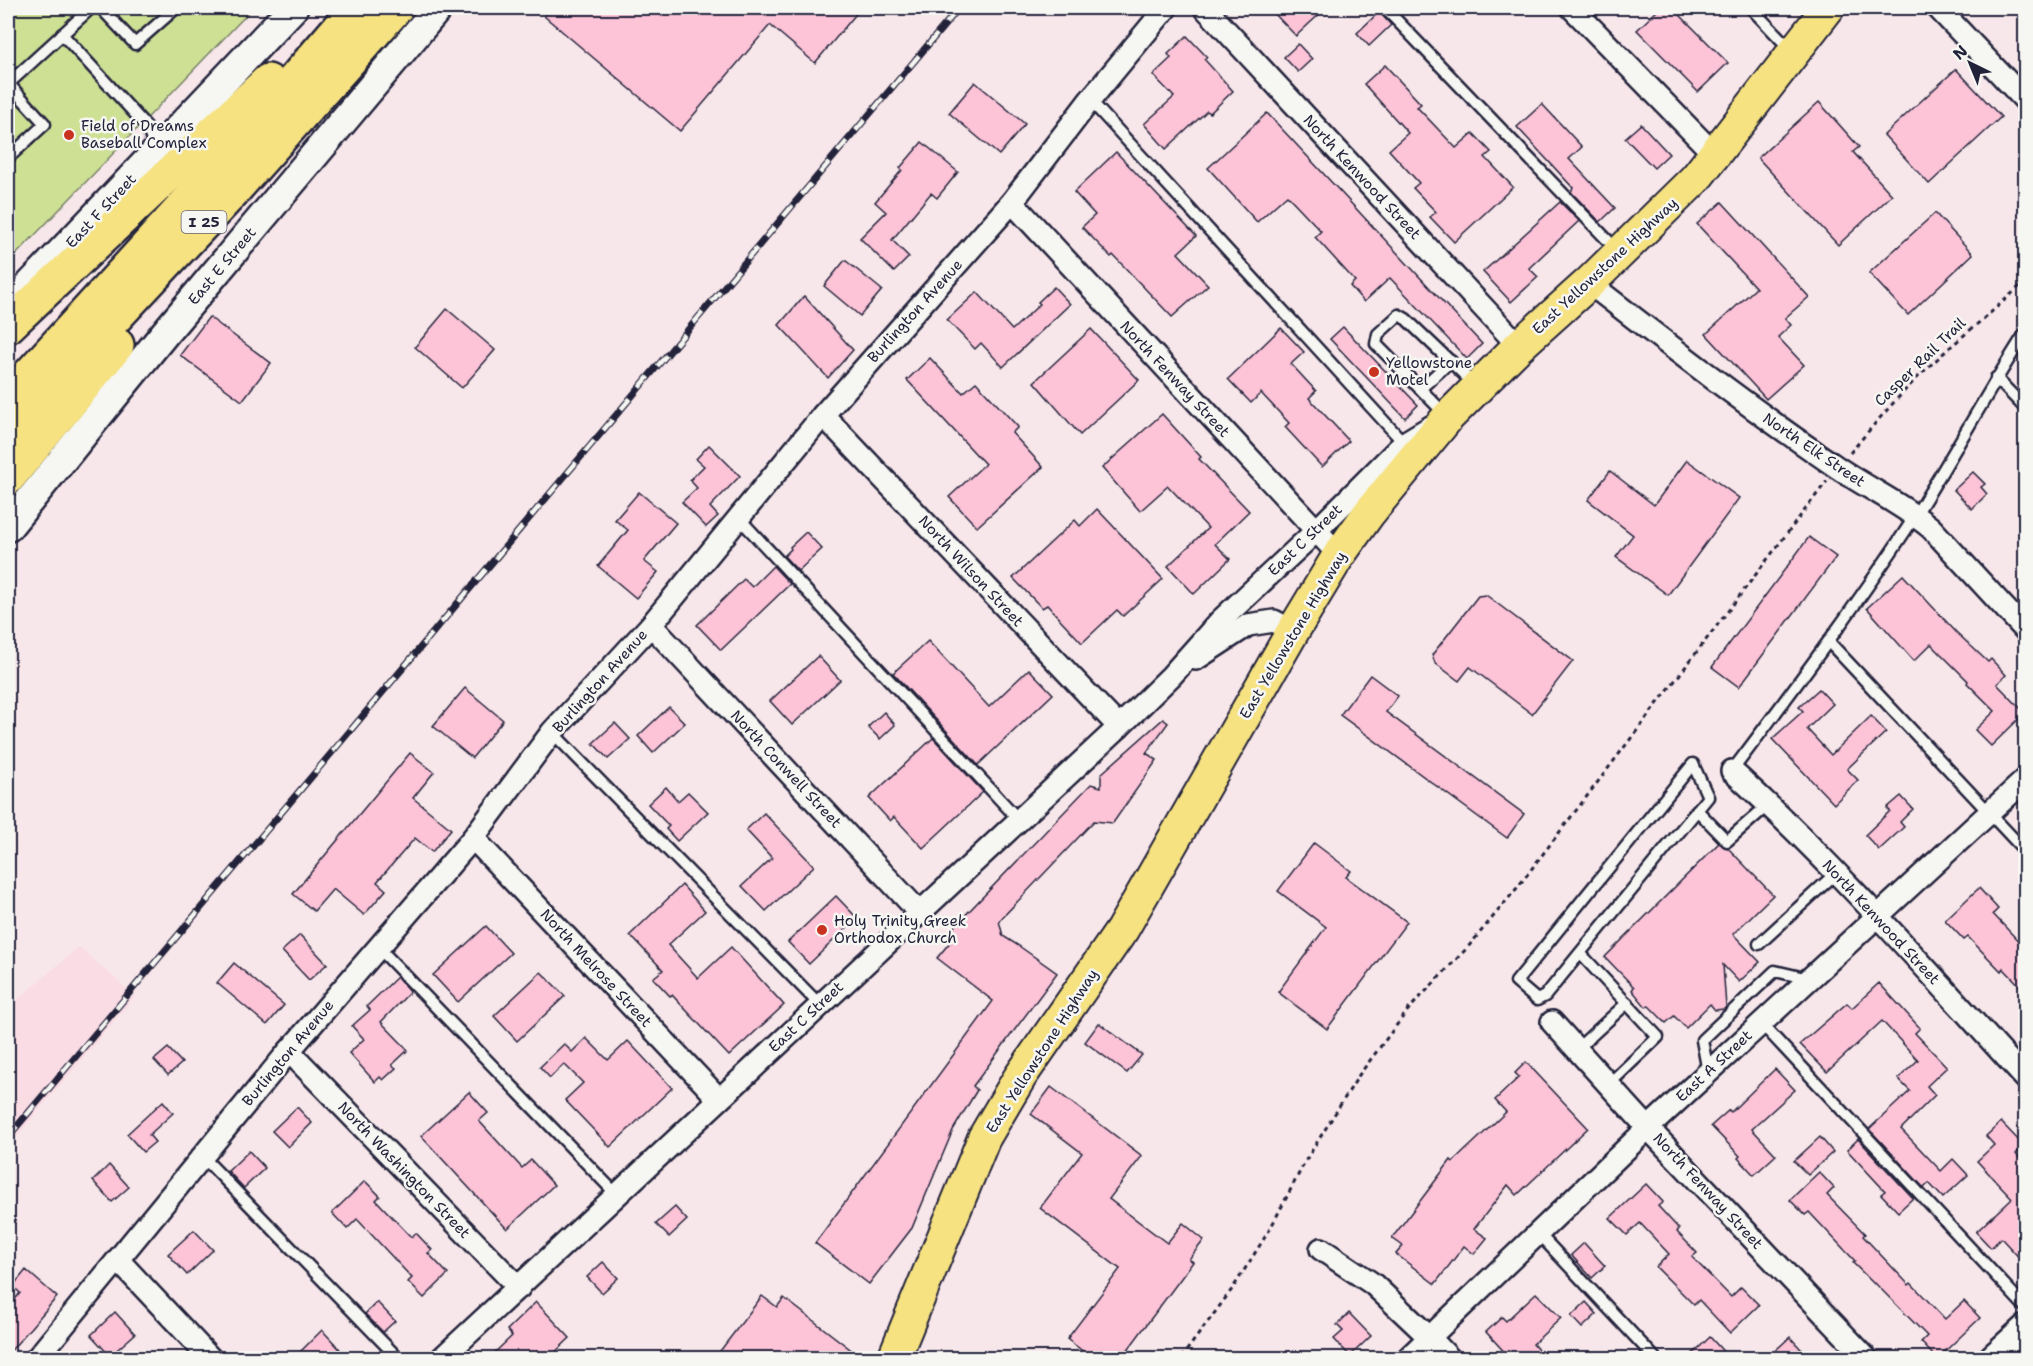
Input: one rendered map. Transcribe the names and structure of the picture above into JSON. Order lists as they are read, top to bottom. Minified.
{"streets":{"highway":["I 25"],"main road":["East F Street","East E Street","East Yellowstone Highway"],"street":["North Kenwood Street","Burlington Avenue","North Fenway Street","North Elk Street","East C Street","North Wilson Street","North Conwell Street","North Melrose Street","East A Street","North Washington Street"],"path":["Casper Rail Trail"]},"crossings":[["North Kenwood Street","East Yellowstone Highway"],["North Kenwood Street","East A Street"],["East Yellowstone Highway","North Fenway Street"],["East Yellowstone Highway","North Elk Street"],["East Yellowstone Highway","East C Street"],["Burlington Avenue","North Fenway Street"],["Burlington Avenue","North Wilson Street"],["Burlington Avenue","North Conwell Street"],["Burlington Avenue","North Melrose Street"],["Burlington Avenue","North Washington Street"],["Casper Rail Trail","North Elk Street"],["North Fenway Street","East C Street"],["North Fenway Street","East A Street"],["East C Street","North Wilson Street"],["East C Street","North Conwell Street"],["East C Street","North Melrose Street"],["East C Street","North Washington Street"]],"places":["Field of Dreams Baseball Complex","Yellowstone Motel","Holy Trinity Greek Orthodox Church"],"north":"top left"}
